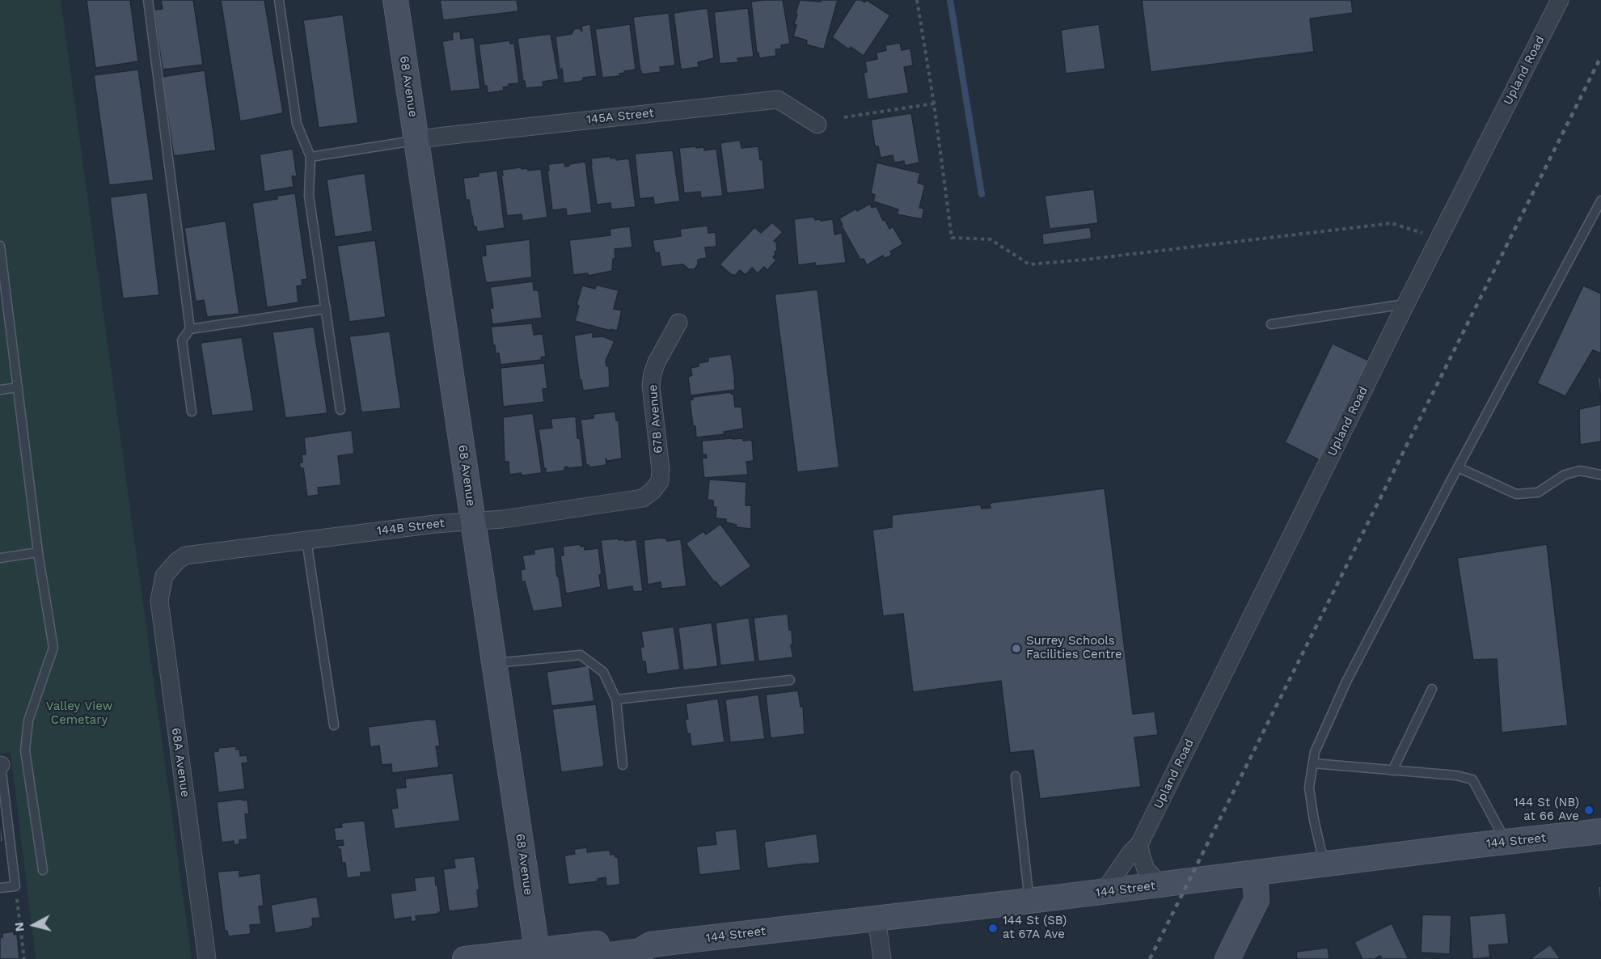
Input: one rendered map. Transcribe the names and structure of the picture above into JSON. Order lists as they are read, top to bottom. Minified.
{"streets":{"main road":["68 Avenue","144 Street"],"street":["Upland Road","145A Street","67B Avenue","144B Street","68A Avenue"]},"crossings":[["Upland Road","144 Street"],["68 Avenue","145A Street"],["68 Avenue","144B Street"],["68 Avenue","144 Street"],["67B Avenue","144B Street"],["144B Street","68A Avenue"]],"parks":["Valley View Cemetary"],"places":["Surrey Schools Facilities Centre","144 St (NB) at 66 Ave","144 St (SB) at 67A Ave"],"north":"left"}
